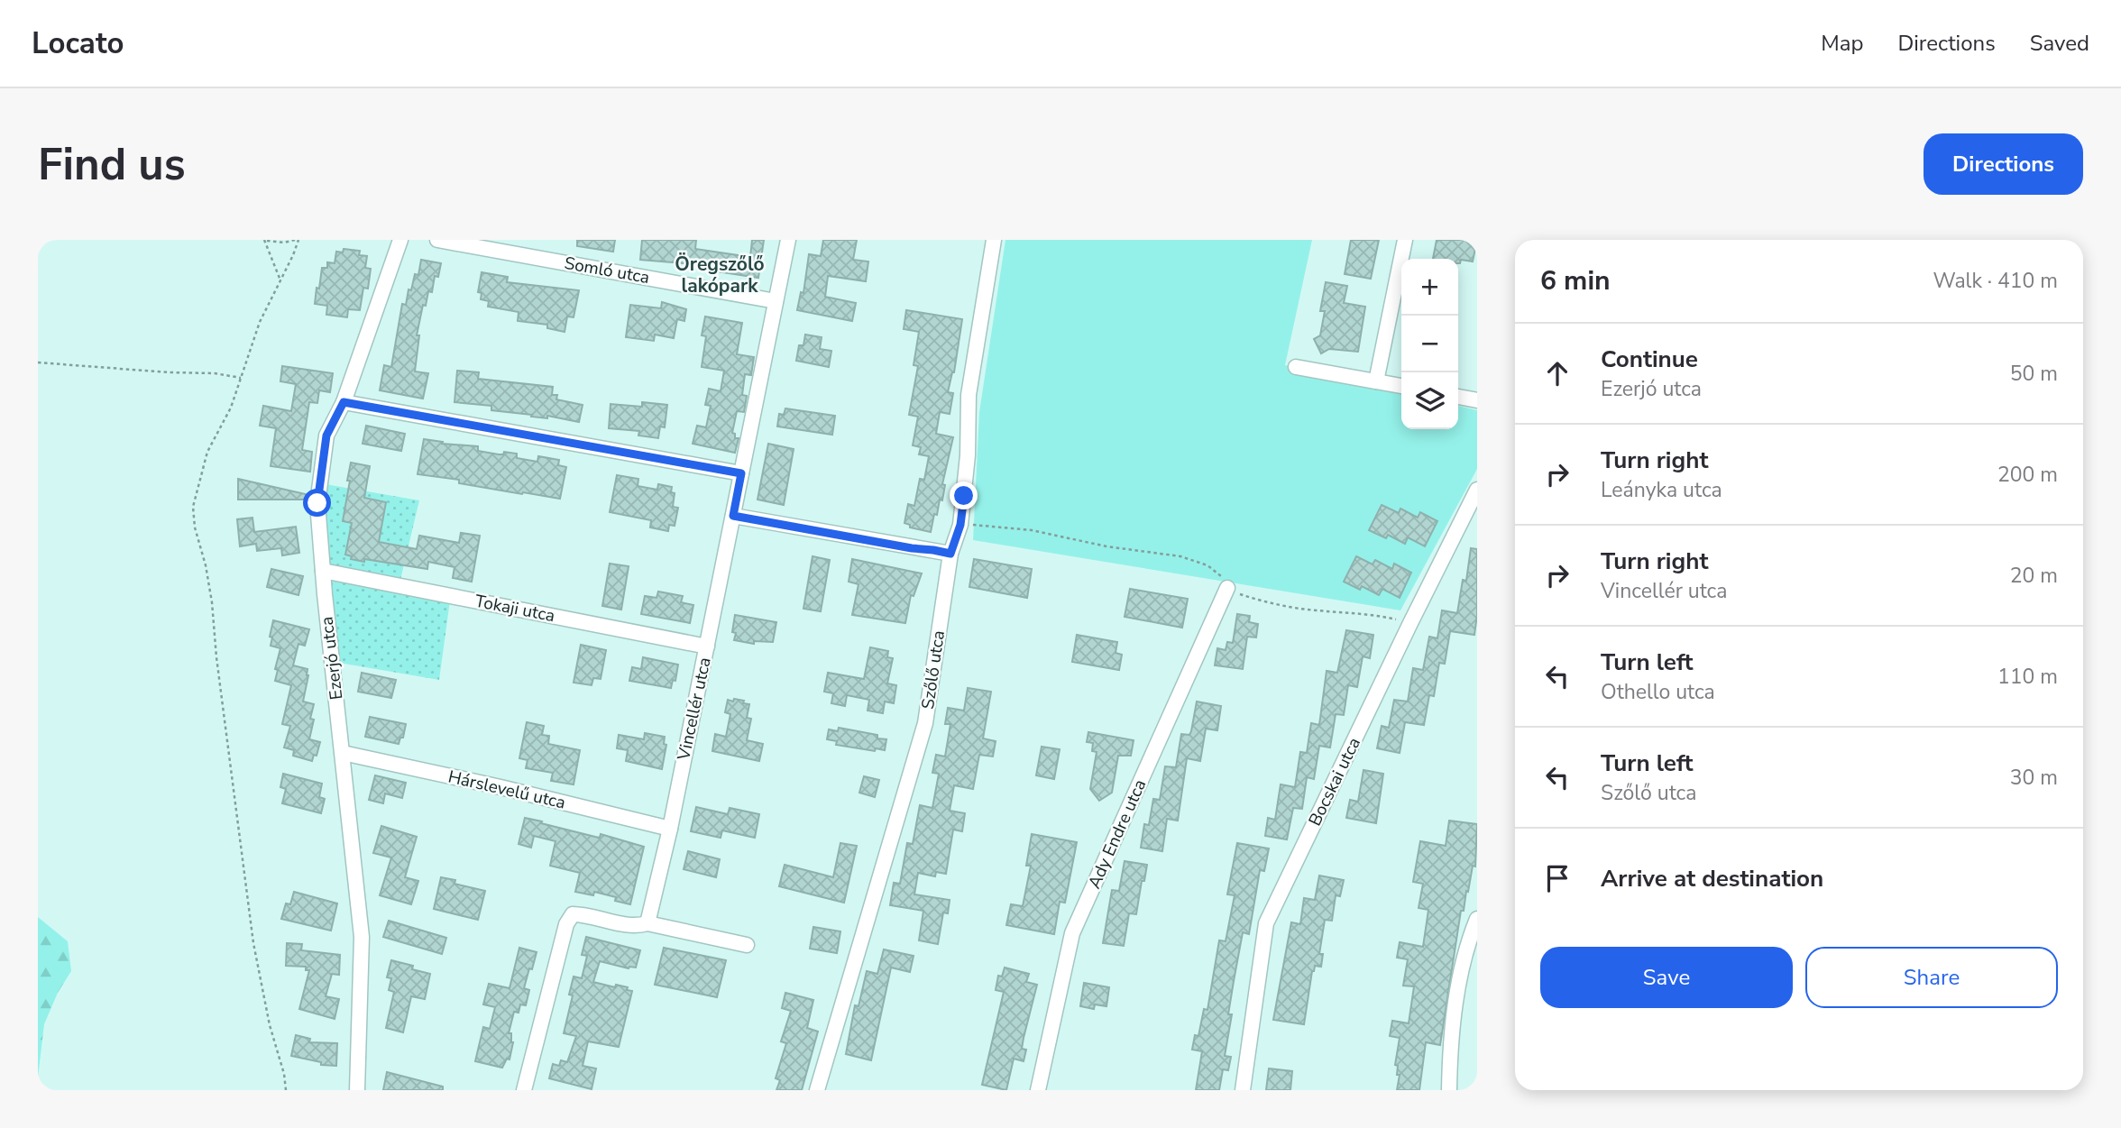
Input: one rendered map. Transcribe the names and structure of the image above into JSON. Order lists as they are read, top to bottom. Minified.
{"streets":{"street":["Somló utca","Tokaji utca","Ezerjó utca","Szőlő utca","Vincellér utca","Bocskai utca","Hárslevelű utca","Ady Endre utca"]},"crossings":[["Somló utca","Vincellér utca"],["Tokaji utca","Ezerjó utca"],["Tokaji utca","Vincellér utca"],["Ezerjó utca","Hárslevelű utca"],["Vincellér utca","Hárslevelű utca"]],"districts":["Öregszőlő lakópark"],"page":{"header":"Locato","nav":["Map","Directions","Saved"],"buttons":["Directions",["Save","Share"]],"title":"Find us","heading":["6 min","Walk · 410 m"],"map_buttons":["+","−"],"list":[["Continue","Ezerjó utca","50 m"],["Turn right","Leányka utca","200 m"],["Turn right","Vincellér utca","20 m"],["Turn left","Othello utca","110 m"],["Turn left","Szőlő utca","30 m"],"Arrive at destination"]}}
